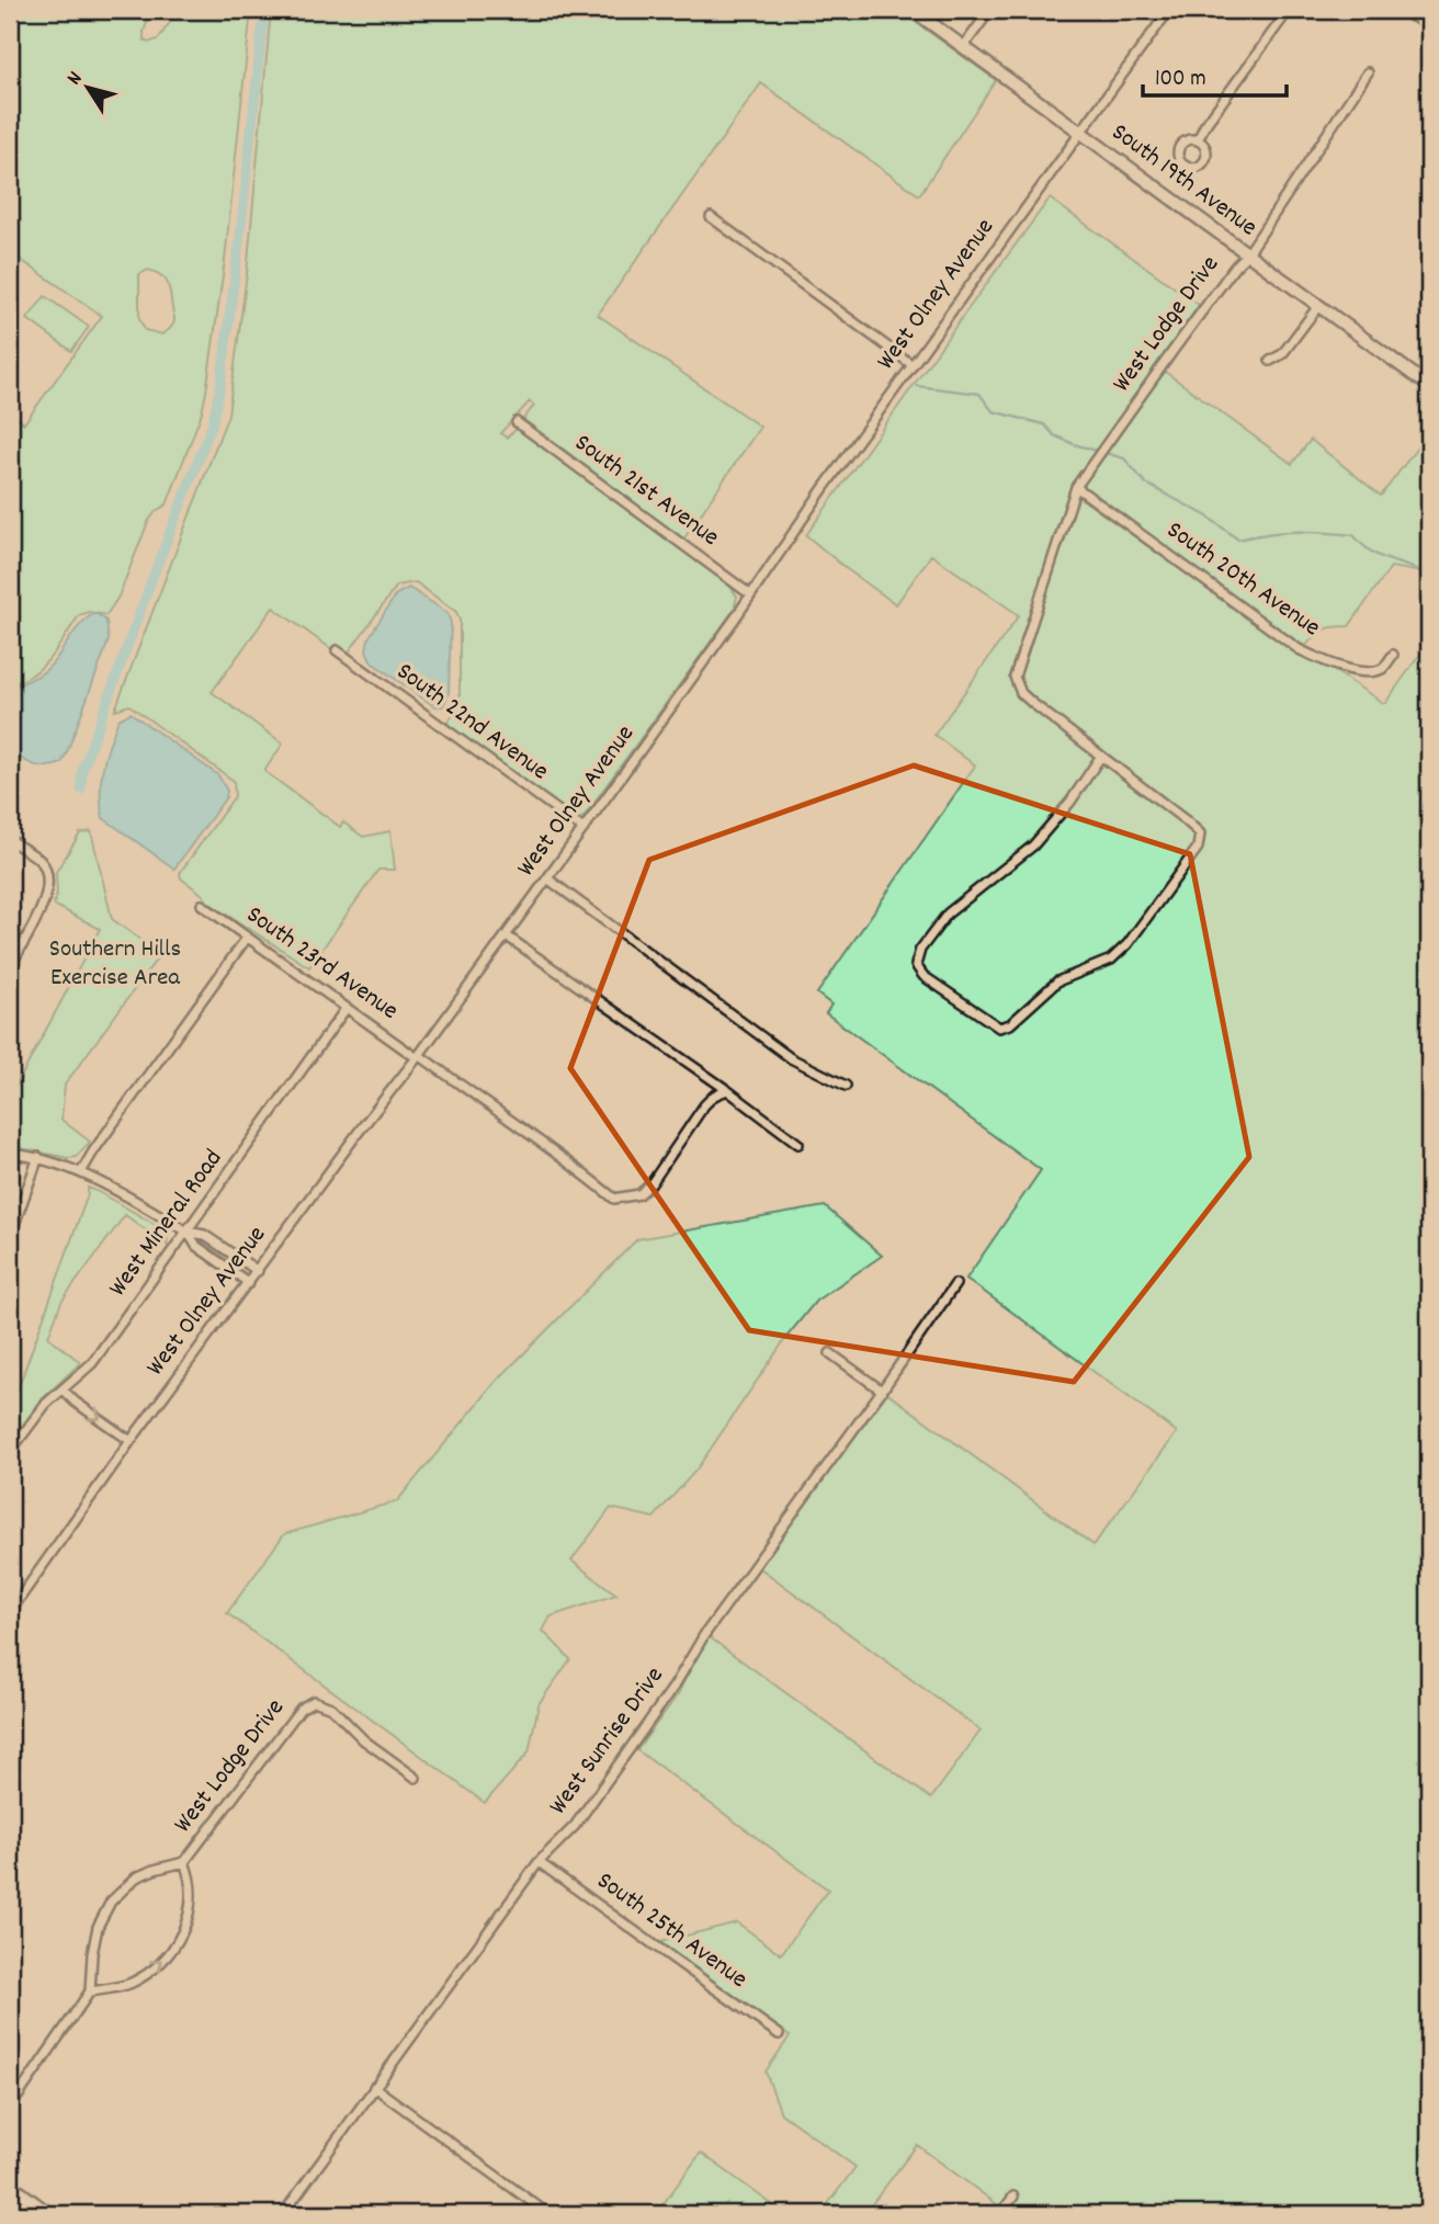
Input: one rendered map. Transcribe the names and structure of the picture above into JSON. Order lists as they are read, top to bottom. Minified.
{"streets":{"street":["South 19th Avenue","West Olney Avenue","West Lodge Drive","South 21st Avenue","South 20th Avenue","South 22nd Avenue","South 23rd Avenue","West Mineral Road","West Sunrise Drive","South 25th Avenue"]},"crossings":[["South 19th Avenue","West Olney Avenue"],["South 19th Avenue","West Lodge Drive"],["West Olney Avenue","South 21st Avenue"],["West Olney Avenue","South 22nd Avenue"],["West Olney Avenue","South 23rd Avenue"],["West Lodge Drive","South 20th Avenue"],["South 23rd Avenue","West Mineral Road"],["West Sunrise Drive","South 25th Avenue"]],"parks":["Southern Hills Exercise Area"],"scale_bar":"100 m","north":"top left"}
